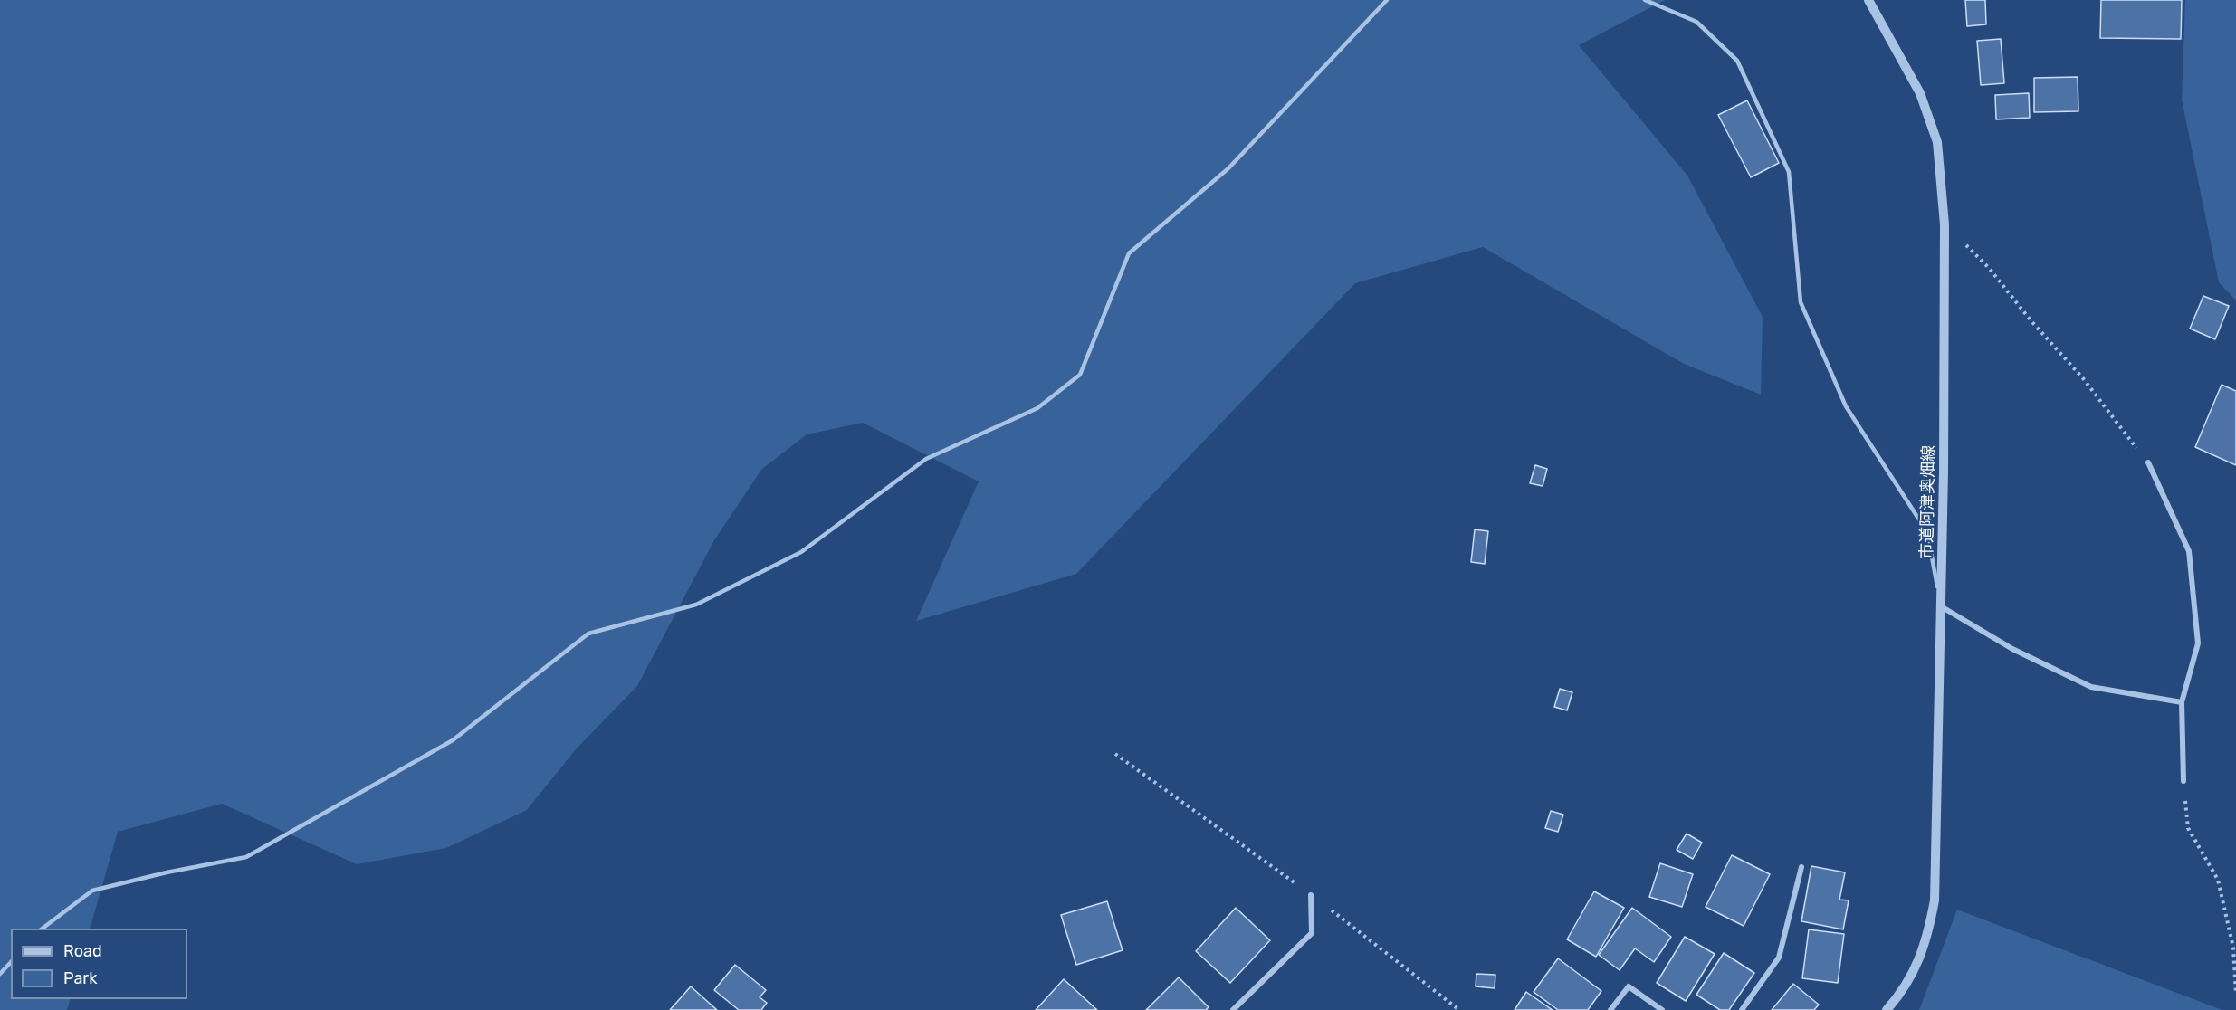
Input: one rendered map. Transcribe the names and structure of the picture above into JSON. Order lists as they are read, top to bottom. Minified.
{"streets":{"street":["市道阿津奥畑線"]},"legend":["Road","Park"]}
